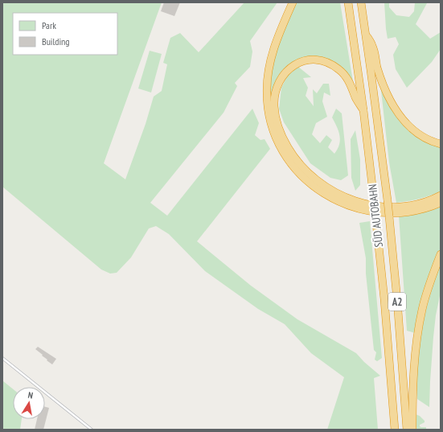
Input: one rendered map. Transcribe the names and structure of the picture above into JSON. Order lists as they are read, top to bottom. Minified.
{"streets":{"highway":["SÜD AUTOBAHN","A2"]},"legend":["Park","Building"],"north":"top"}
